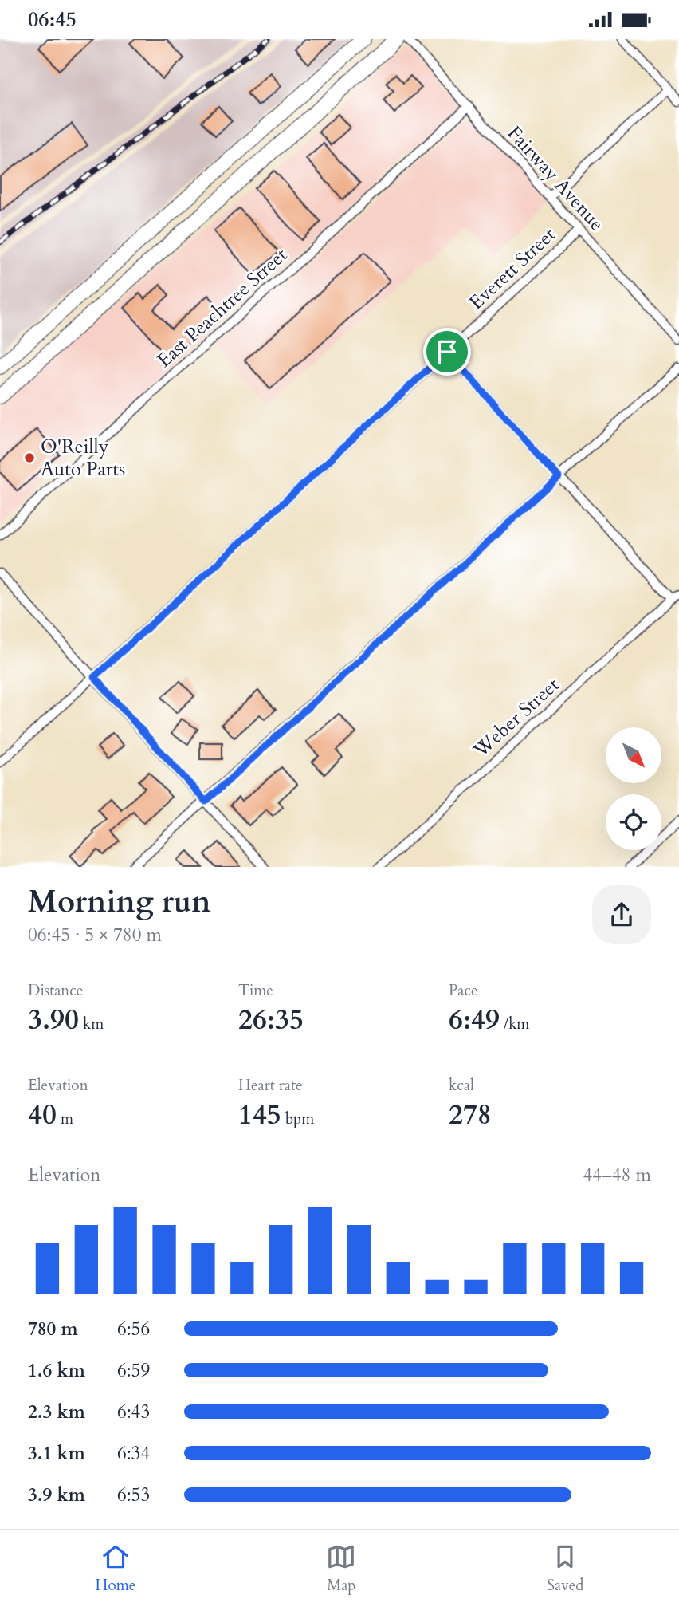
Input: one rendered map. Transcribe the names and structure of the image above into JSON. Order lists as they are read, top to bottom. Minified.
{"streets":{"street":["Fairway Avenue","Everett Street","East Peachtree Street","Weber Street"]},"crossings":[["Fairway Avenue","Everett Street"],["Fairway Avenue","East Peachtree Street"]],"places":["O'Reilly Auto Parts"],"north":"bottom right","page":{"status":"06:45","heading":["Morning run","06:45 · 5 × 780 m"],"stats":[["Distance","3.90 km"],["Time","26:35"],["Pace","6:49 /km"],["Elevation","40 m"],["Heart rate","145 bpm"],["kcal","278"]],"chart":["Elevation","44–48 m"],"list":[{"name":"780 m","note":"6:56"},{"name":"1.6 km","note":"6:59"},{"name":"2.3 km","note":"6:43"},{"name":"3.1 km","note":"6:34"},{"name":"3.9 km","note":"6:53"}],"tabs":["Home","Map","Saved"]}}
